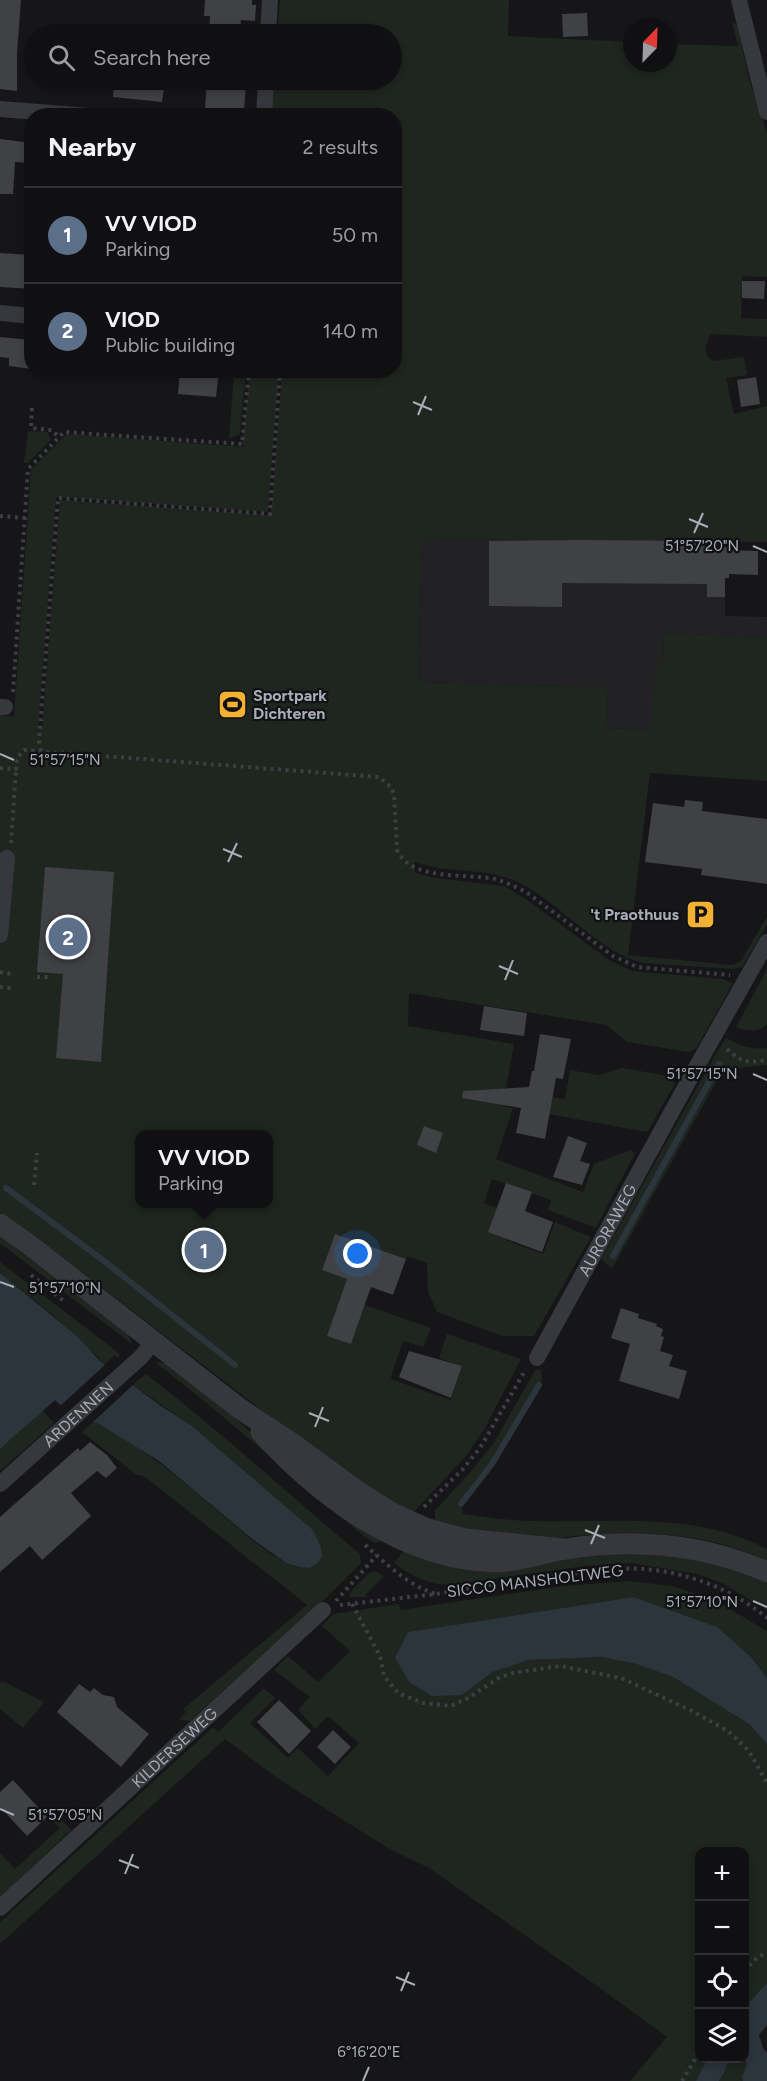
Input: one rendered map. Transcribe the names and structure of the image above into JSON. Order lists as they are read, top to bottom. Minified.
{"streets":{"street":["AURORAWEG","ARDENNEN","SICCO MANSHOLTWEG","KILDERSEWEG"]},"crossings":[["ARDENNEN","SICCO MANSHOLTWEG"]],"places":{"sports":["Sportpark Dichteren"],"parking":["'t Praothuus"]},"north":"top right","page":{"search":"Search here","heading":["Nearby","2 results"],"list":[{"mark":"1","name":"VV VIOD","note":"Parking","value":"50 m"},{"mark":"2","name":"VIOD","note":"Public building","value":"140 m"}],"pins":["2","1"],"popup":["VV VIOD","Parking"],"map_buttons":["+","−"]},"coordinates":["51°57'20\"N","51°57'15\"N","51°57'10\"N","51°57'05\"N","6°16'20\"E"]}
